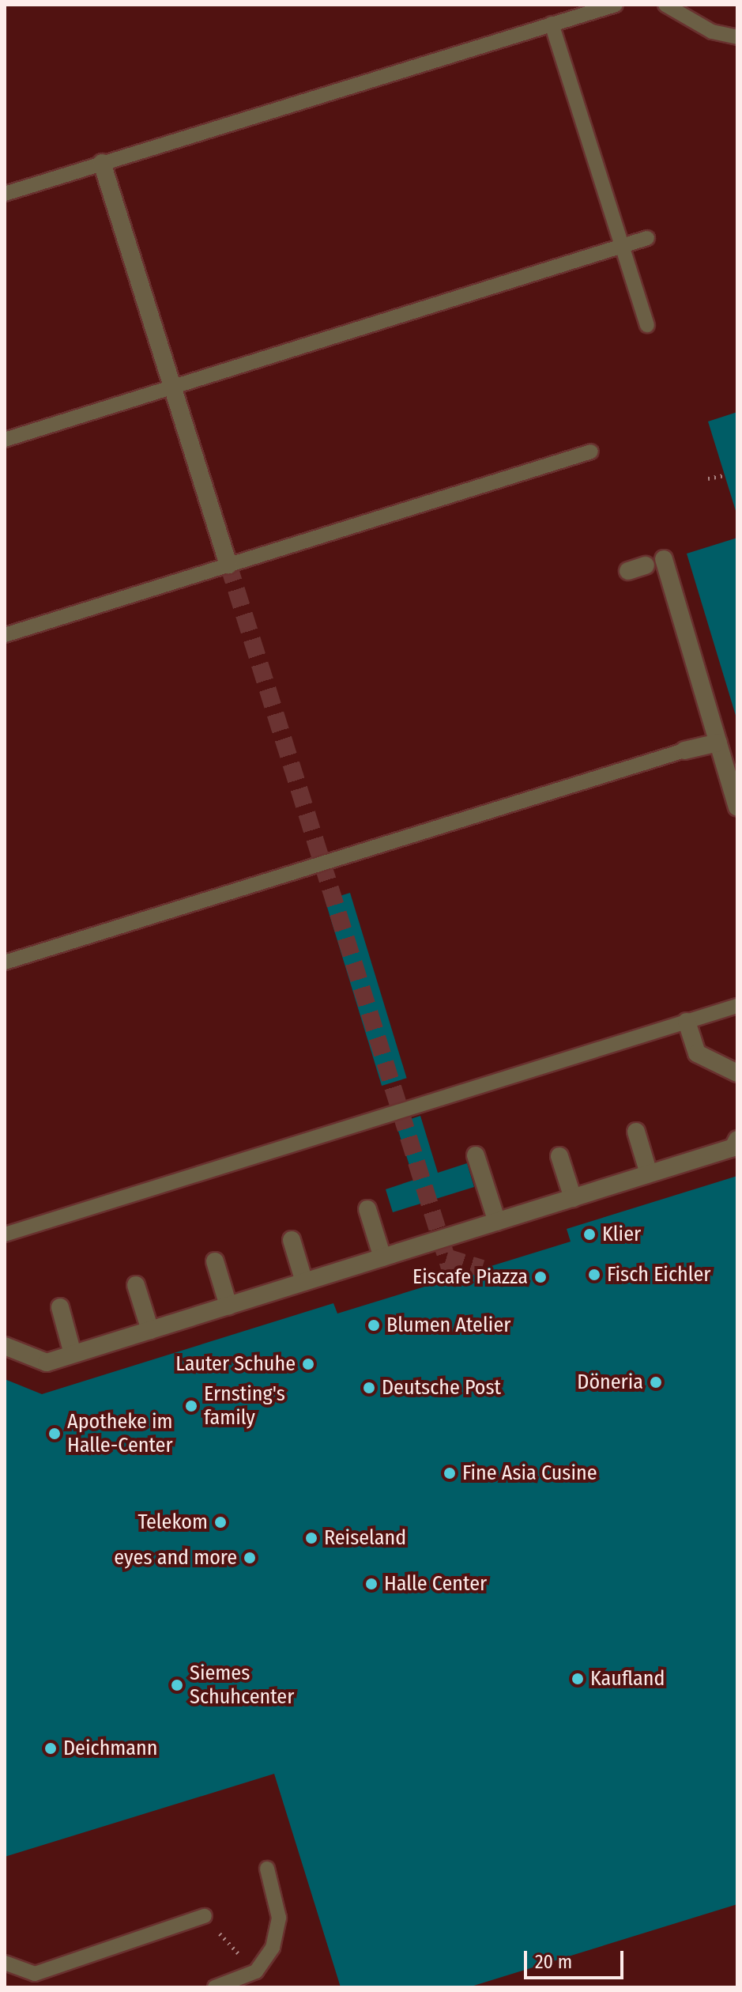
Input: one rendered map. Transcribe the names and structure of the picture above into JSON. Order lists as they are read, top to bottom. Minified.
{"places":["Klier","Fisch Eichler","Eiscafe Piazza","Blumen Atelier","Lauter Schuhe","Döneria","Deutsche Post","Ernsting's family","Apotheke im Halle-Center","Fine Asia Cusine","Telekom","Reiseland","eyes and more","Halle Center","Kaufland","Siemes Schuhcenter","Deichmann"],"scale_bar":"20 m"}
